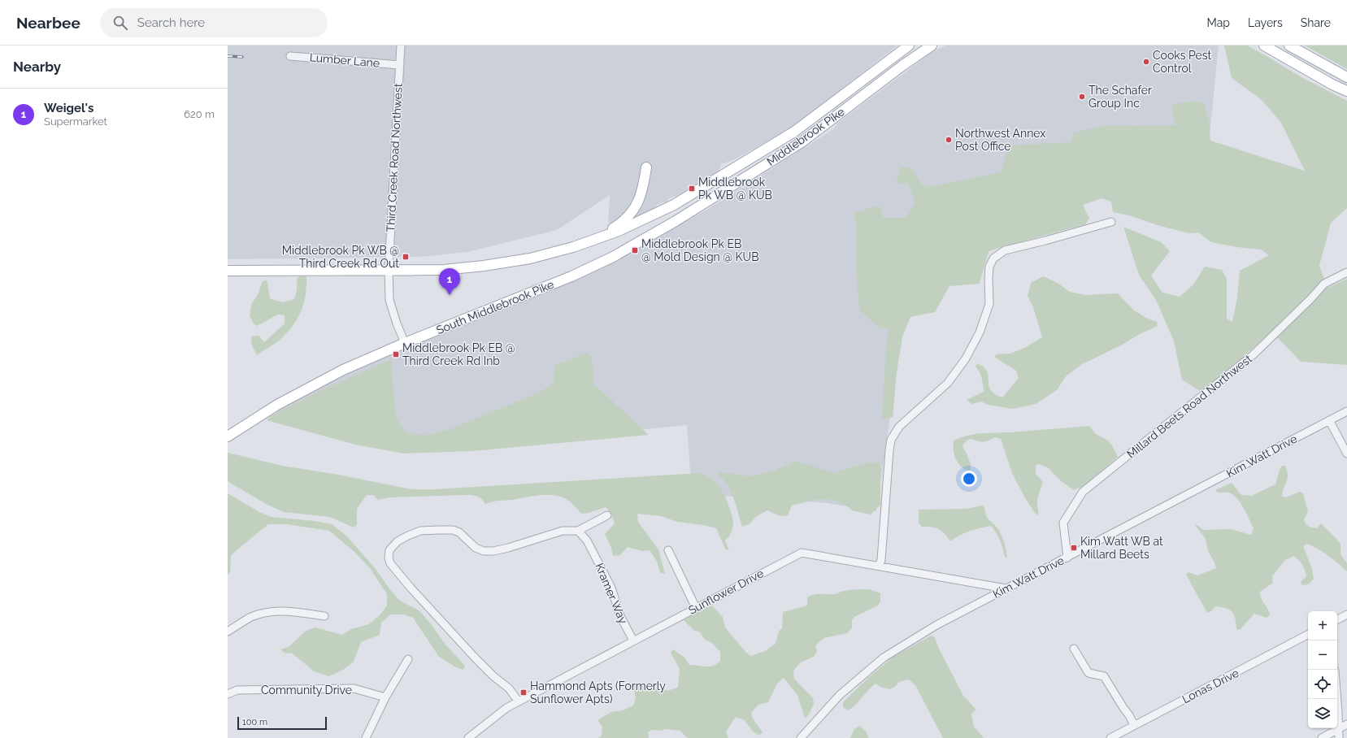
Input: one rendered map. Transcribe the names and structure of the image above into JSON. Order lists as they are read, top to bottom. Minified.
{"streets":{"main road":["Middlebrook Pike","South Middlebrook Pike"],"street":["Lumber Lane","Third Creek Road Northwest","Millard Beets Road Northwest","Kim Watt Drive","Sunflower Drive","Kramer Way","Lonas Drive","Community Drive"]},"crossings":[["Lumber Lane","Third Creek Road Northwest"],["Middlebrook Pike","South Middlebrook Pike"],["Third Creek Road Northwest","South Middlebrook Pike"],["Millard Beets Road Northwest","Kim Watt Drive"],["Kim Watt Drive","Sunflower Drive"],["Sunflower Drive","Kramer Way"]],"places":{"other":["Cooks Pest Control","The Schafer Group Inc","Northwest Annex Post Office"],"transit":["Middlebrook Pk WB @ KUB","Middlebrook Pk EB @ Mold Design @ KUB","Middlebrook Pk WB @ Third Creek Rd Out","Middlebrook Pk EB @ Third Creek Rd Inb","Kim Watt WB at Millard Beets","Hammond Apts (Formerly Sunflower Apts)"]},"scale_bar":"100 m","page":{"header":"Nearbee","search":"Search here","nav":["Map","Layers","Share"],"heading":"Nearby","list":[{"mark":"1","name":"Weigel's","note":"Supermarket","value":"620 m"}],"pins":"1","map_buttons":["+","−"],"scale":"100 m"}}
